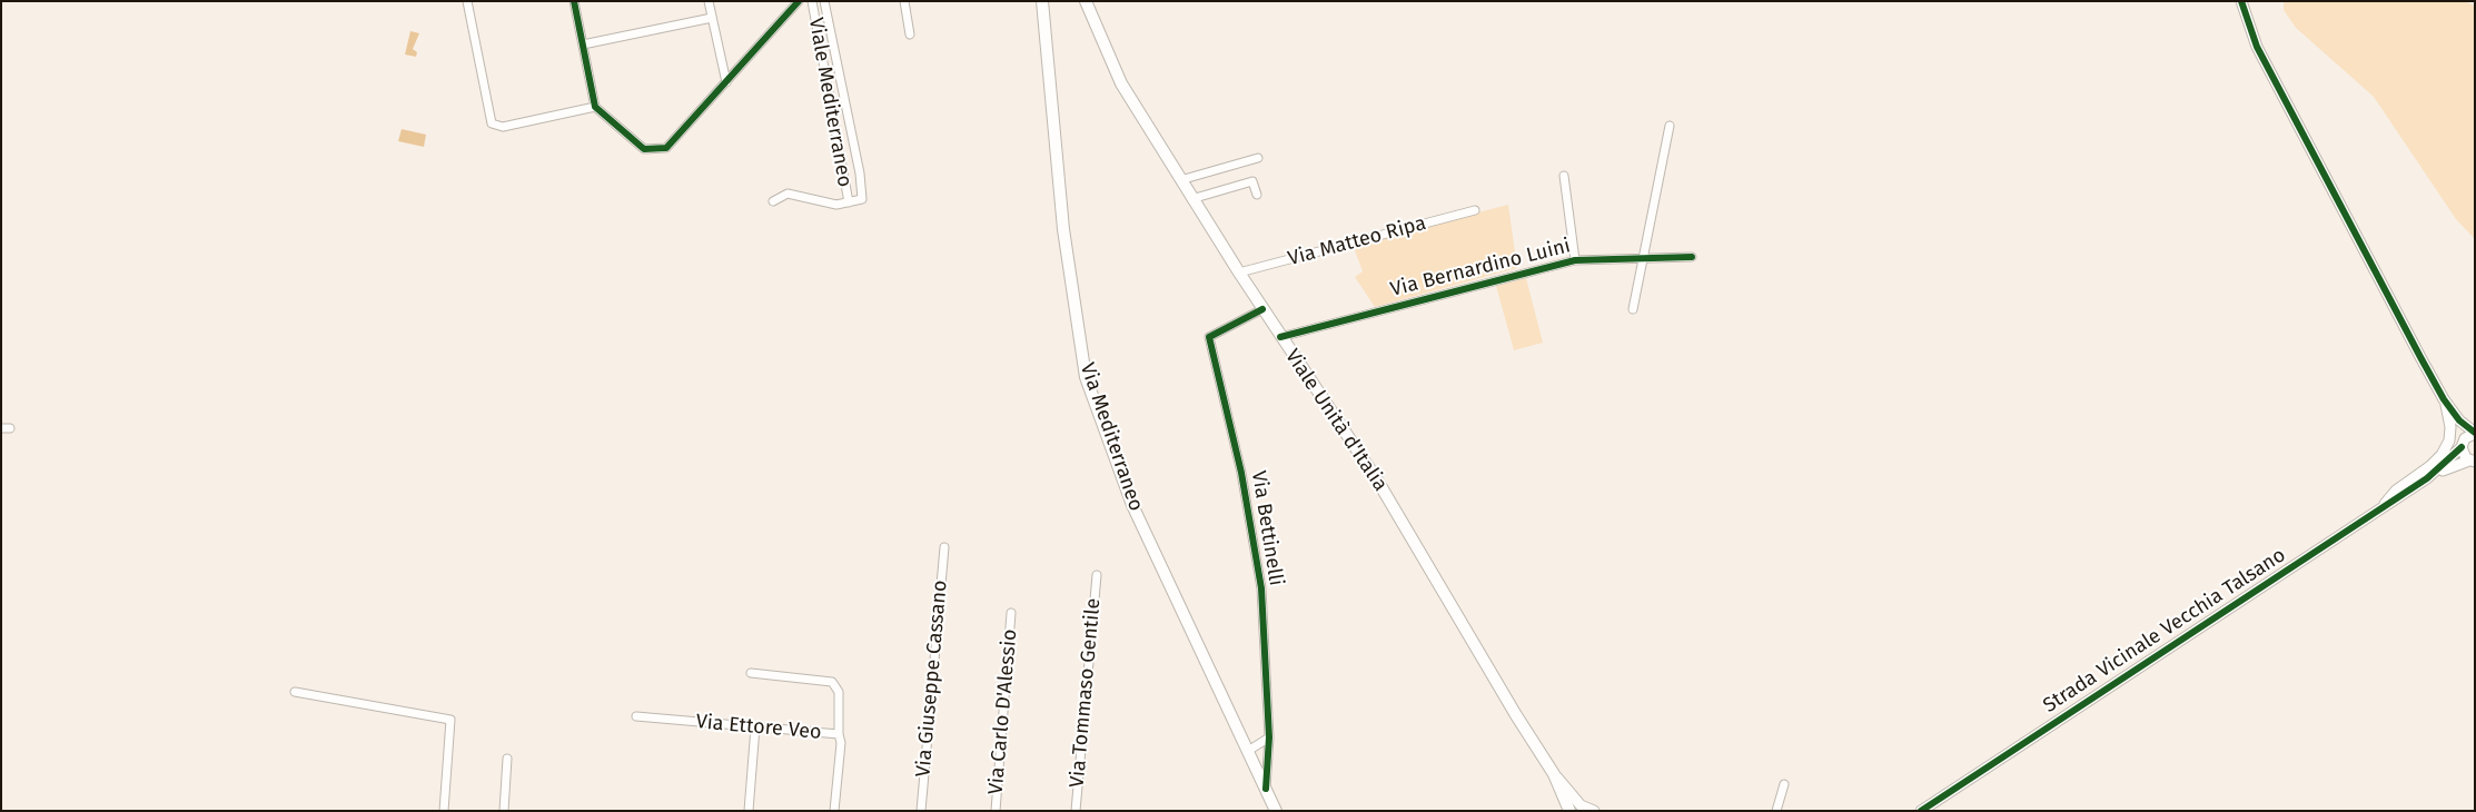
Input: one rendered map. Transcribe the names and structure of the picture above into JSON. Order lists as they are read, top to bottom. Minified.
{"streets":{"main road":["Viale Unità d'Italia","Via Mediterraneo"],"street":["Viale Mediterraneo","Via Matteo Ripa","Via Bernardino Luini","Via Bettinelli","Strada Vicinale Vecchia Talsano","Via Giuseppe Cassano","Via Tommaso Gentile","Via Carlo D'Alessio","Via Ettore Veo"]},"crossings":[["Via Matteo Ripa","Viale Unità d'Italia"],["Via Bernardino Luini","Viale Unità d'Italia"],["Viale Unità d'Italia","Via Bettinelli"],["Via Mediterraneo","Via Bettinelli"]]}
